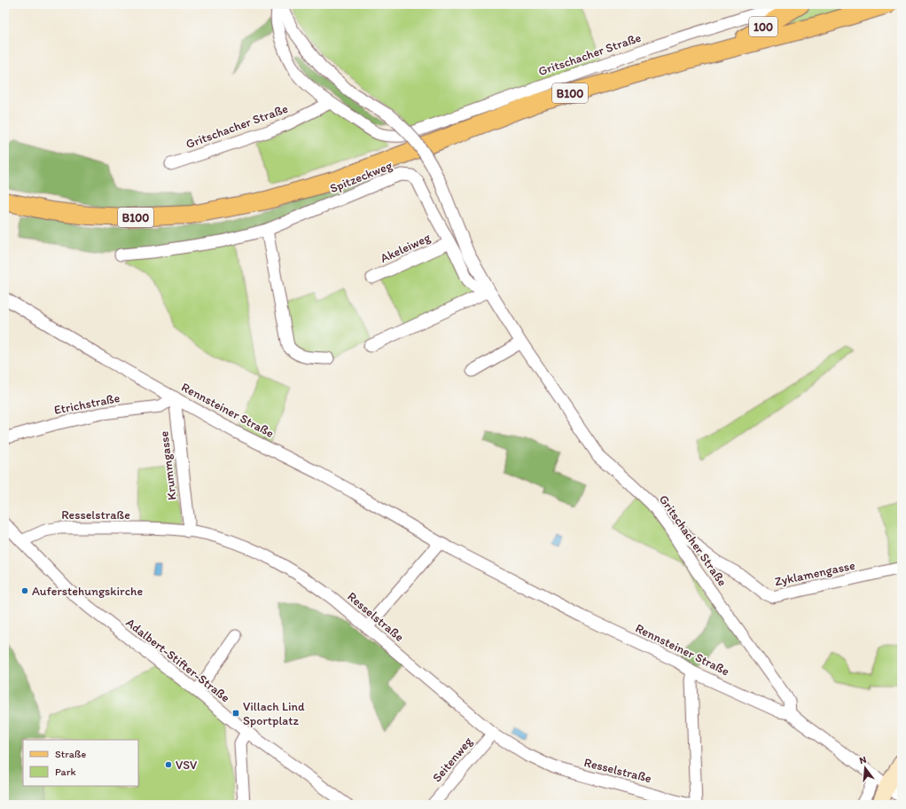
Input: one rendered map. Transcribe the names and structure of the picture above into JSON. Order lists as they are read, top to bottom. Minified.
{"streets":{"main road":["100","B100"],"street":["Gritschacher Straße","Spitzeckweg","Akeleiweg","Etrichstraße","Rennsteiner Straße","Krummgasse","Resselstraße","Zyklamengasse","Adalbert-Stifter-Straße","Seitenweg"]},"crossings":[["100","B100"],["Gritschacher Straße","Spitzeckweg"],["Gritschacher Straße","Rennsteiner Straße"],["Gritschacher Straße","Zyklamengasse"],["Spitzeckweg","Akeleiweg"],["Etrichstraße","Rennsteiner Straße"],["Etrichstraße","Krummgasse"],["Rennsteiner Straße","Krummgasse"],["Krummgasse","Resselstraße"],["Resselstraße","Adalbert-Stifter-Straße"],["Resselstraße","Seitenweg"]],"places":{"other":["Auferstehungskirche","VSV"],"transit":["Villach Lind Sportplatz"]},"legend":["Straße","Park"],"north":"top"}
